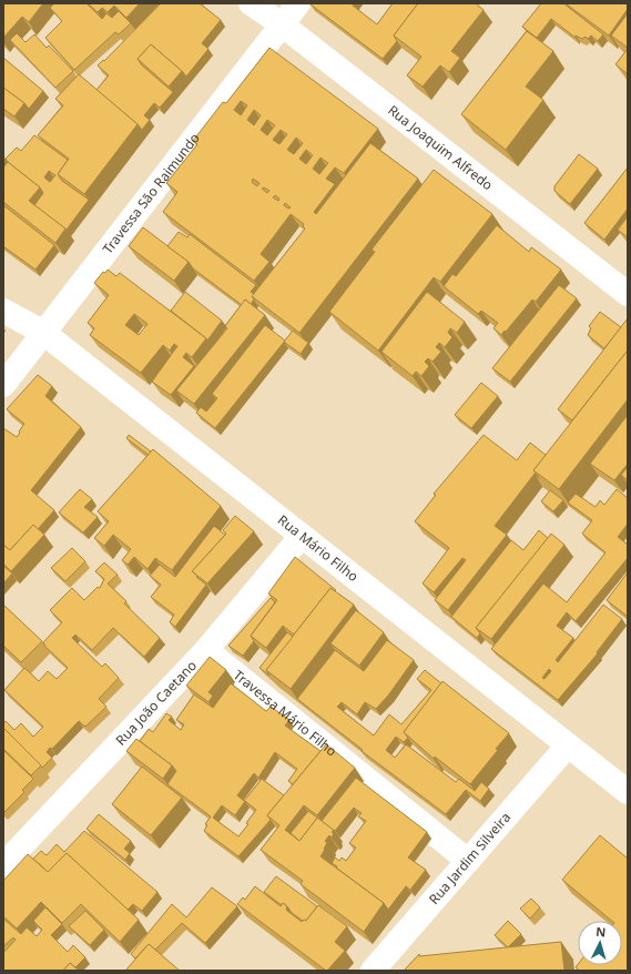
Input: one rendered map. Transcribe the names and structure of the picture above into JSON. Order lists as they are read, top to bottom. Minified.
{"streets":{"street":["Rua Joaquim Alfredo","Travessa São Raimundo","Rua Mário Filho","Rua João Caetano","Travessa Mário Filho","Rua Jardim Silveira"]},"crossings":[["Rua Joaquim Alfredo","Travessa São Raimundo"],["Travessa São Raimundo","Rua Mário Filho"],["Rua Mário Filho","Rua João Caetano"],["Rua Mário Filho","Rua Jardim Silveira"],["Rua João Caetano","Travessa Mário Filho"],["Travessa Mário Filho","Rua Jardim Silveira"]],"north":"top"}
